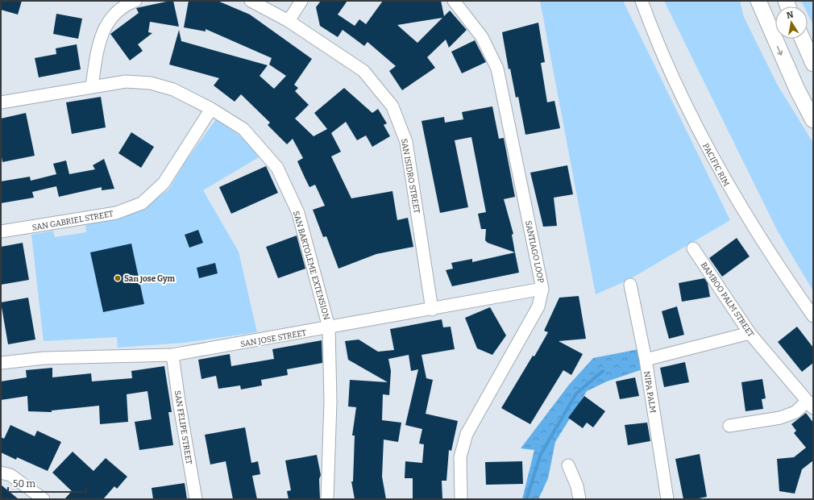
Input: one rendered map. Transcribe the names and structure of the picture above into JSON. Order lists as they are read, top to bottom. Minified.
{"streets":{"street":["PACIFIC RIM","SAN ISIDRO STREET","SAN GABRIEL STREET","SANTIAGO LOOP","SAN BARTOLEME EXTENSION","BAMBOO PALM STREET","SAN JOSE STREET","NIPA PALM","SAN FELIPE STREET"]},"crossings":[["SAN ISIDRO STREET","SAN JOSE STREET"],["SAN GABRIEL STREET","SAN BARTOLEME EXTENSION"],["SANTIAGO LOOP","SAN JOSE STREET"],["SAN BARTOLEME EXTENSION","SAN JOSE STREET"],["SAN JOSE STREET","SAN FELIPE STREET"]],"places":["San Jose Gym"],"scale_bar":"50 m","north":"top"}
